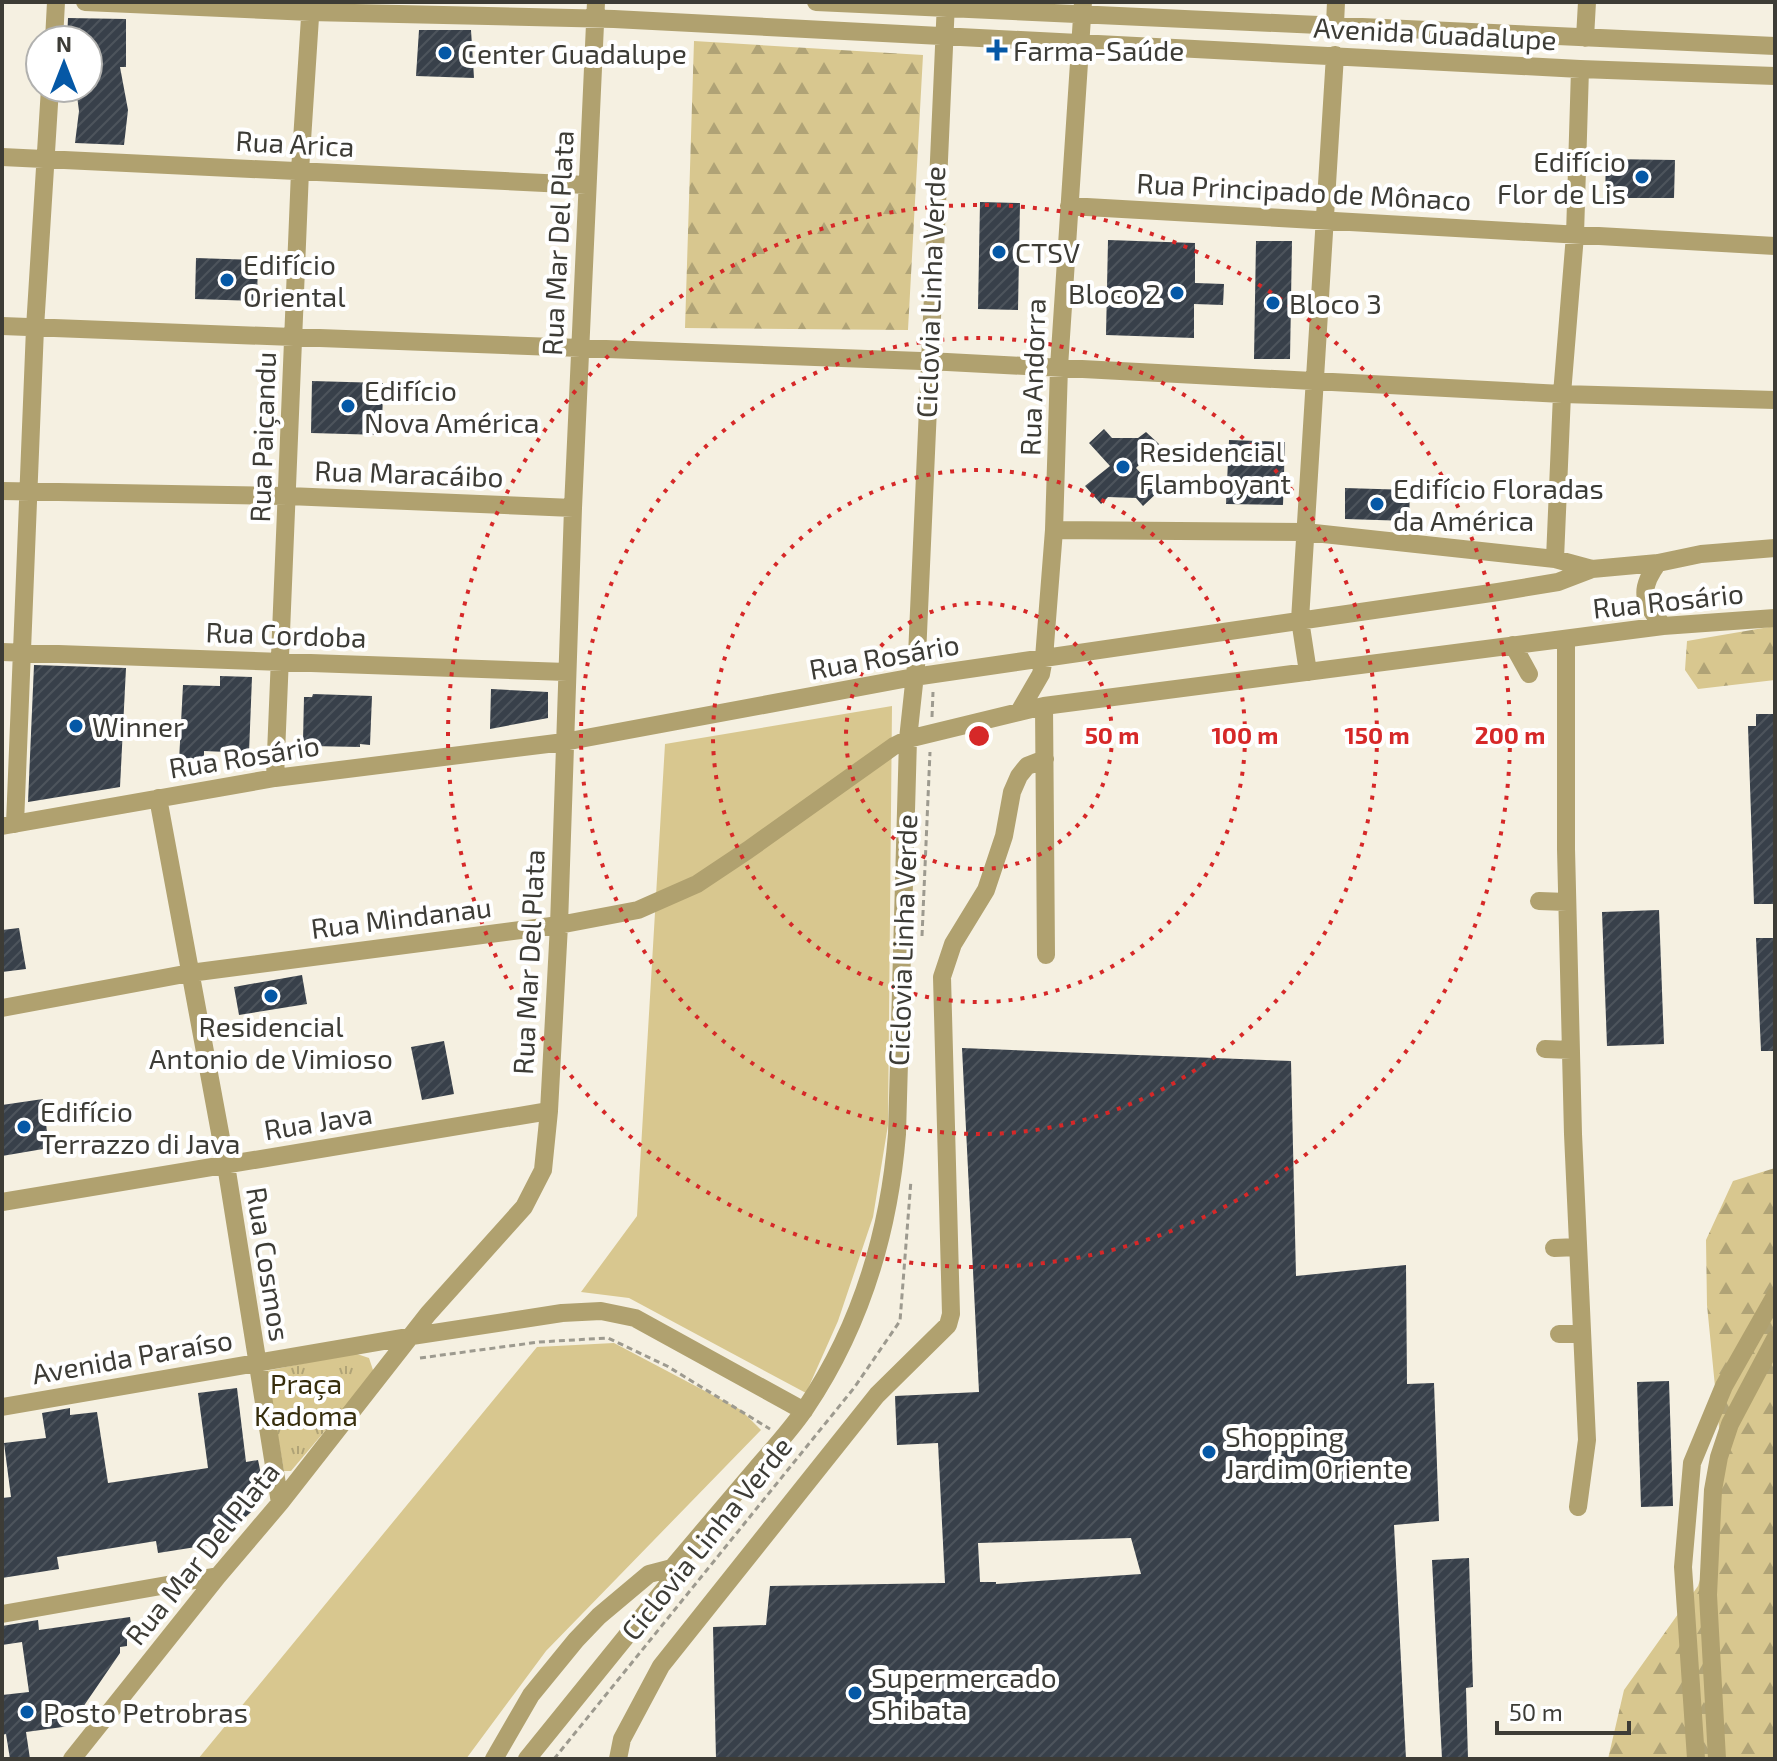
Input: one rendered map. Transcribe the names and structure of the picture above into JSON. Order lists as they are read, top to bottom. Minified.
{"streets":{"street":["Avenida Guadalupe","Rua Arica","Rua Principado de Mônaco","Rua Mar Del Plata","Rua Andorra","Rua Paiçandu","Rua Maracáibo","Rua Rosário","Rua Cordoba","Rua Mindanau","Rua Java","Rua Cosmos","Avenida Paraíso"],"path":["Ciclovia Linha Verde"]},"crossings":[["Avenida Guadalupe","Rua Mar Del Plata"],["Avenida Guadalupe","Rua Andorra"],["Avenida Guadalupe","Rua Paiçandu"],["Rua Arica","Rua Mar Del Plata"],["Rua Arica","Rua Paiçandu"],["Rua Principado de Mônaco","Rua Andorra"],["Rua Mar Del Plata","Rua Maracáibo"],["Rua Mar Del Plata","Rua Rosário"],["Rua Mar Del Plata","Rua Cordoba"],["Rua Mar Del Plata","Rua Mindanau"],["Rua Mar Del Plata","Rua Java"],["Rua Mar Del Plata","Rua Cosmos"],["Rua Mar Del Plata","Avenida Paraíso"],["Ciclovia Linha Verde","Rua Rosário"],["Ciclovia Linha Verde","Rua Mindanau"],["Rua Andorra","Rua Rosário"],["Rua Andorra","Rua Mindanau"],["Rua Paiçandu","Rua Maracáibo"],["Rua Paiçandu","Rua Rosário"],["Rua Paiçandu","Rua Cordoba"],["Rua Rosário","Rua Mindanau"],["Rua Rosário","Rua Cosmos"],["Rua Mindanau","Rua Cosmos"],["Rua Java","Rua Cosmos"],["Rua Cosmos","Avenida Paraíso"]],"parks":["Praça Kadoma"],"places":{"health":["Farma-Saúde"],"other":["Center Guadalupe","Edifício Flor de Lis","CTSV","Edifício Oriental","Bloco 2","Bloco 3","Edifício Nova América","Residencial Flamboyant","Edifício Floradas da América","Winner","Residencial Antonio de Vimioso","Edifício Terrazzo di Java","Shopping Jardim Oriente","Supermercado Shibata","Posto Petrobras"]},"scale_bar":"50 m","north":"top","rings":["50 m","100 m","150 m","200 m"]}
